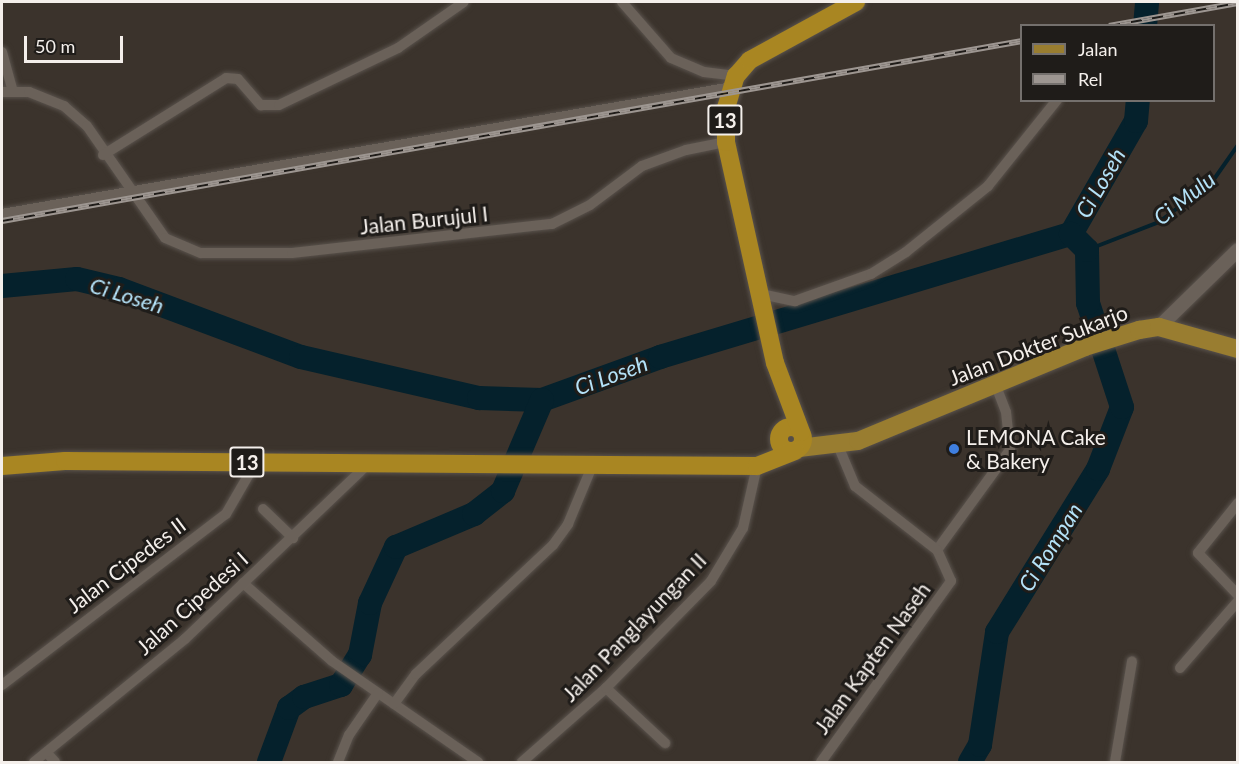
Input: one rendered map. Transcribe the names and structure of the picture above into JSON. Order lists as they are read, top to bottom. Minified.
{"streets":{"highway":["13"],"main road":["Jalan Dokter Sukarjo"],"street":["Jalan Burujul I","Jalan Cipedes II","Jalan Cipedesi I","Jalan Panglayungan II","Jalan Kapten Naseh"]},"crossings":[["13","Jalan Burujul I"],["13","Jalan Dokter Sukarjo"],["13","Jalan Cipedes II"],["13","Jalan Cipedesi I"],["13","Jalan Panglayungan II"],["Jalan Dokter Sukarjo","Jalan Kapten Naseh"]],"water":["Ci Loseh","Ci Mulu","Ci Rompan"],"places":["LEMONA Cake & Bakery"],"legend":["Jalan","Rel"],"scale_bar":"50 m"}
